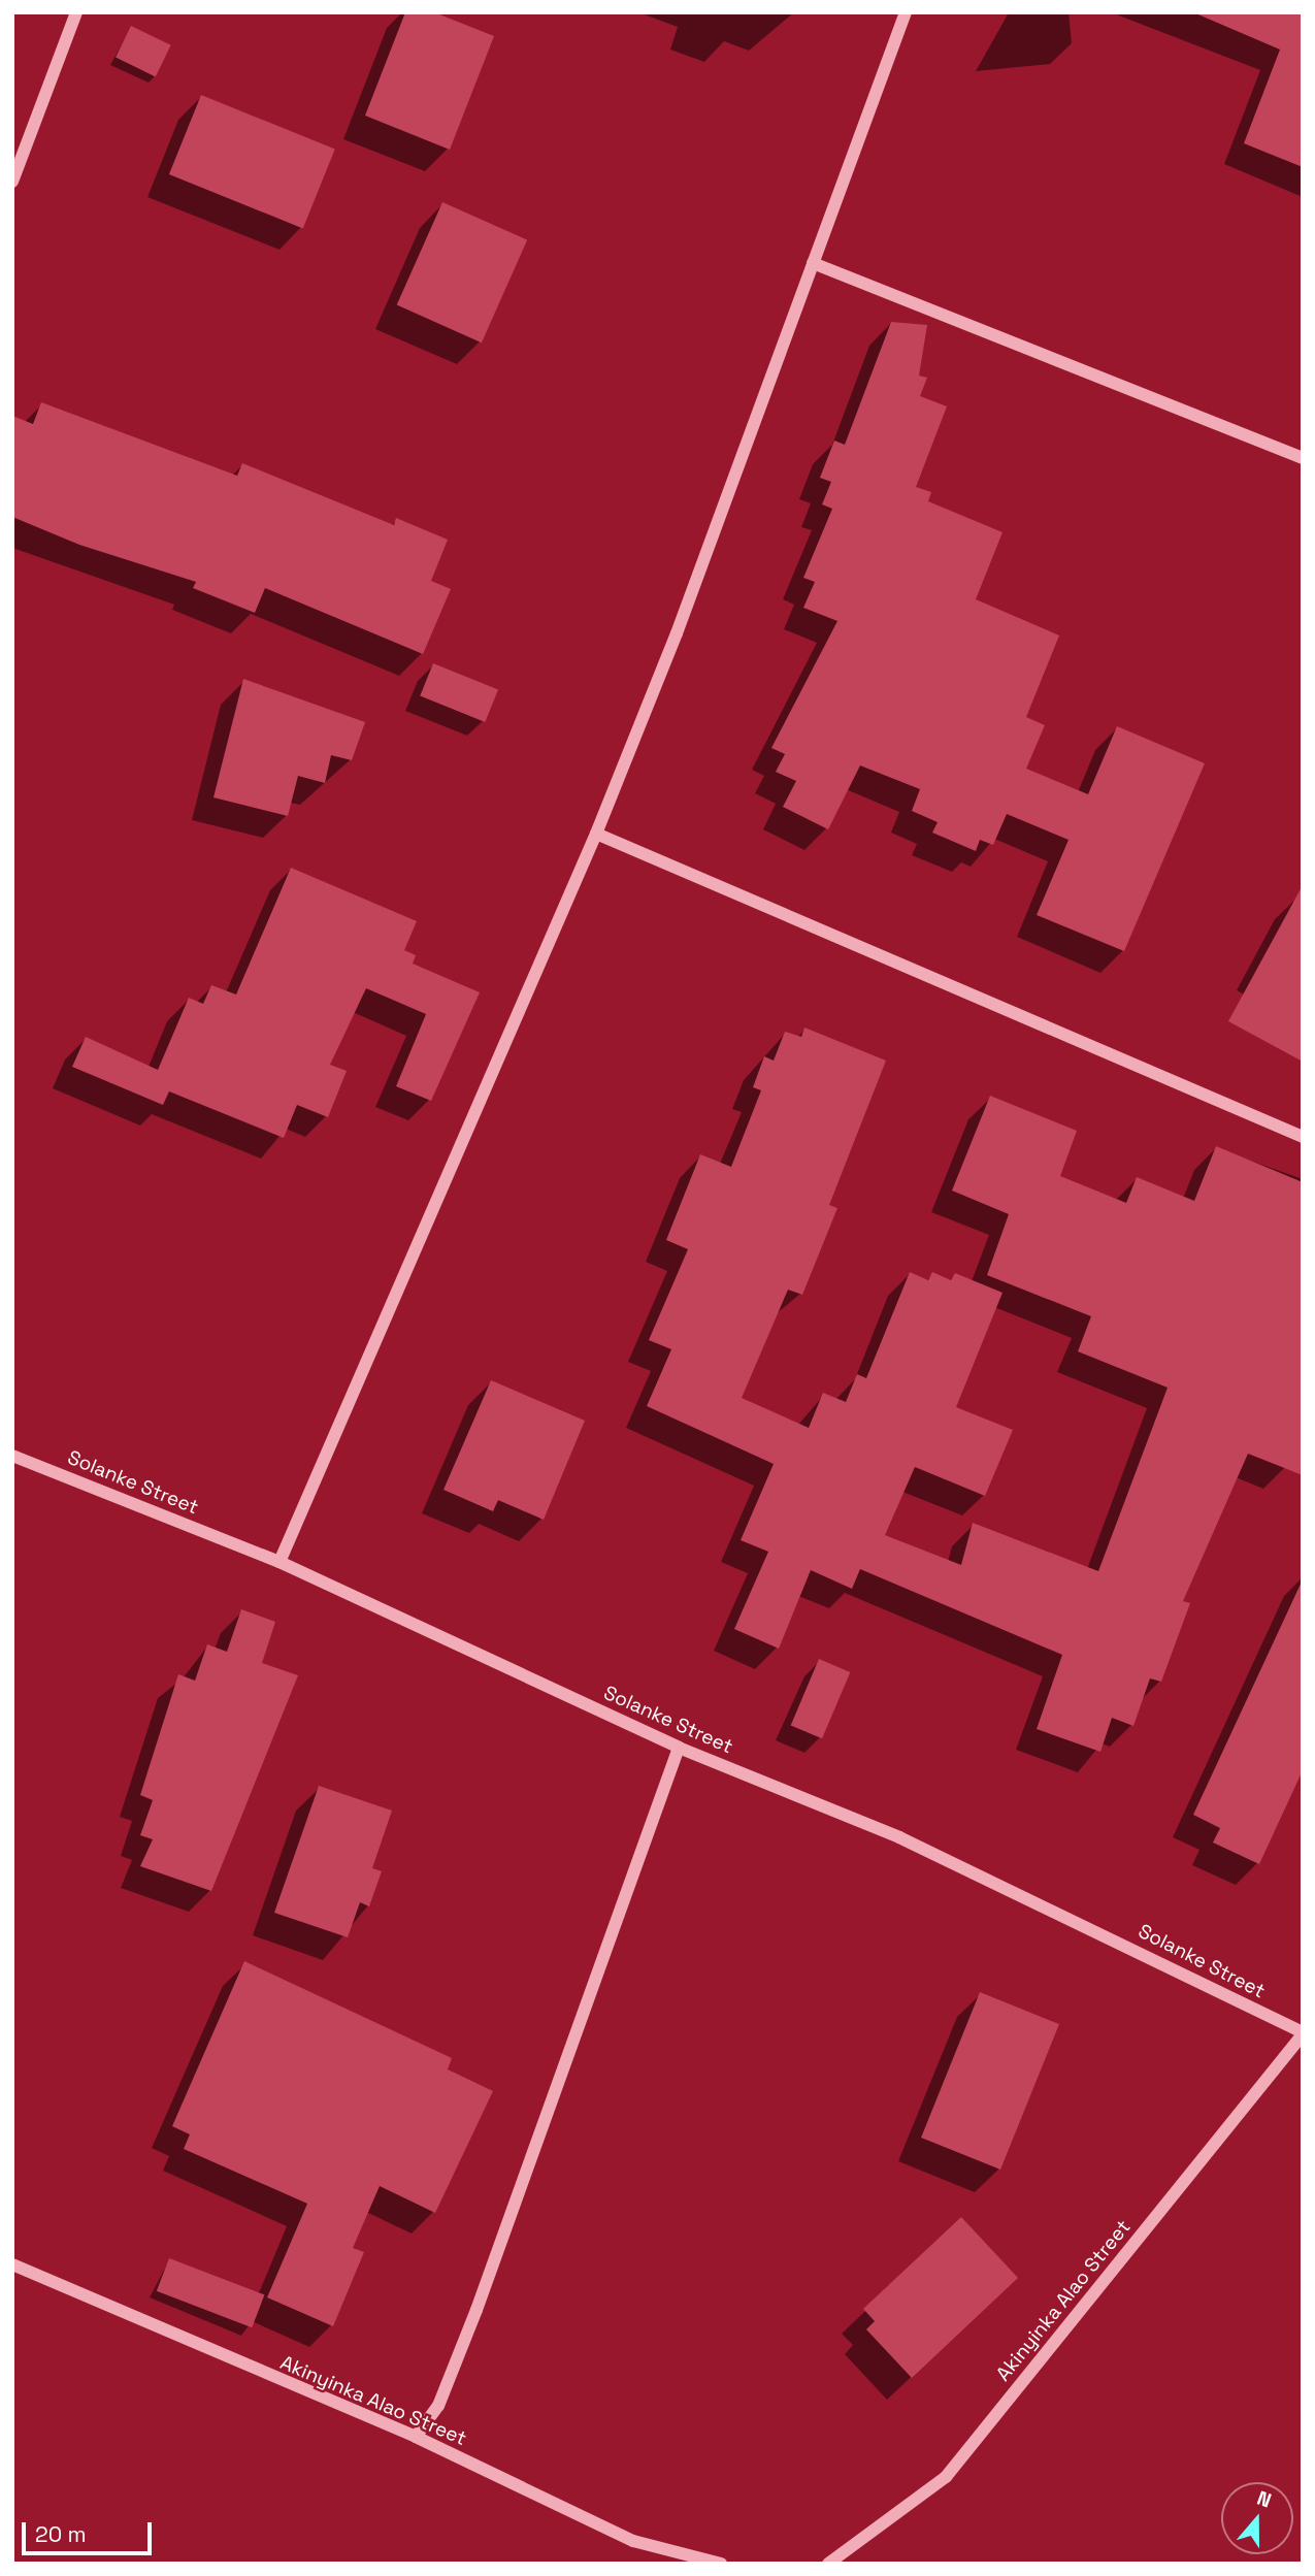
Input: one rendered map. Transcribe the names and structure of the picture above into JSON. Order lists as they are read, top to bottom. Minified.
{"streets":{"street":["Solanke Street","Akinyinka Alao Street"]},"crossings":[["Solanke Street","Akinyinka Alao Street"]],"scale_bar":"20 m","north":"top"}
